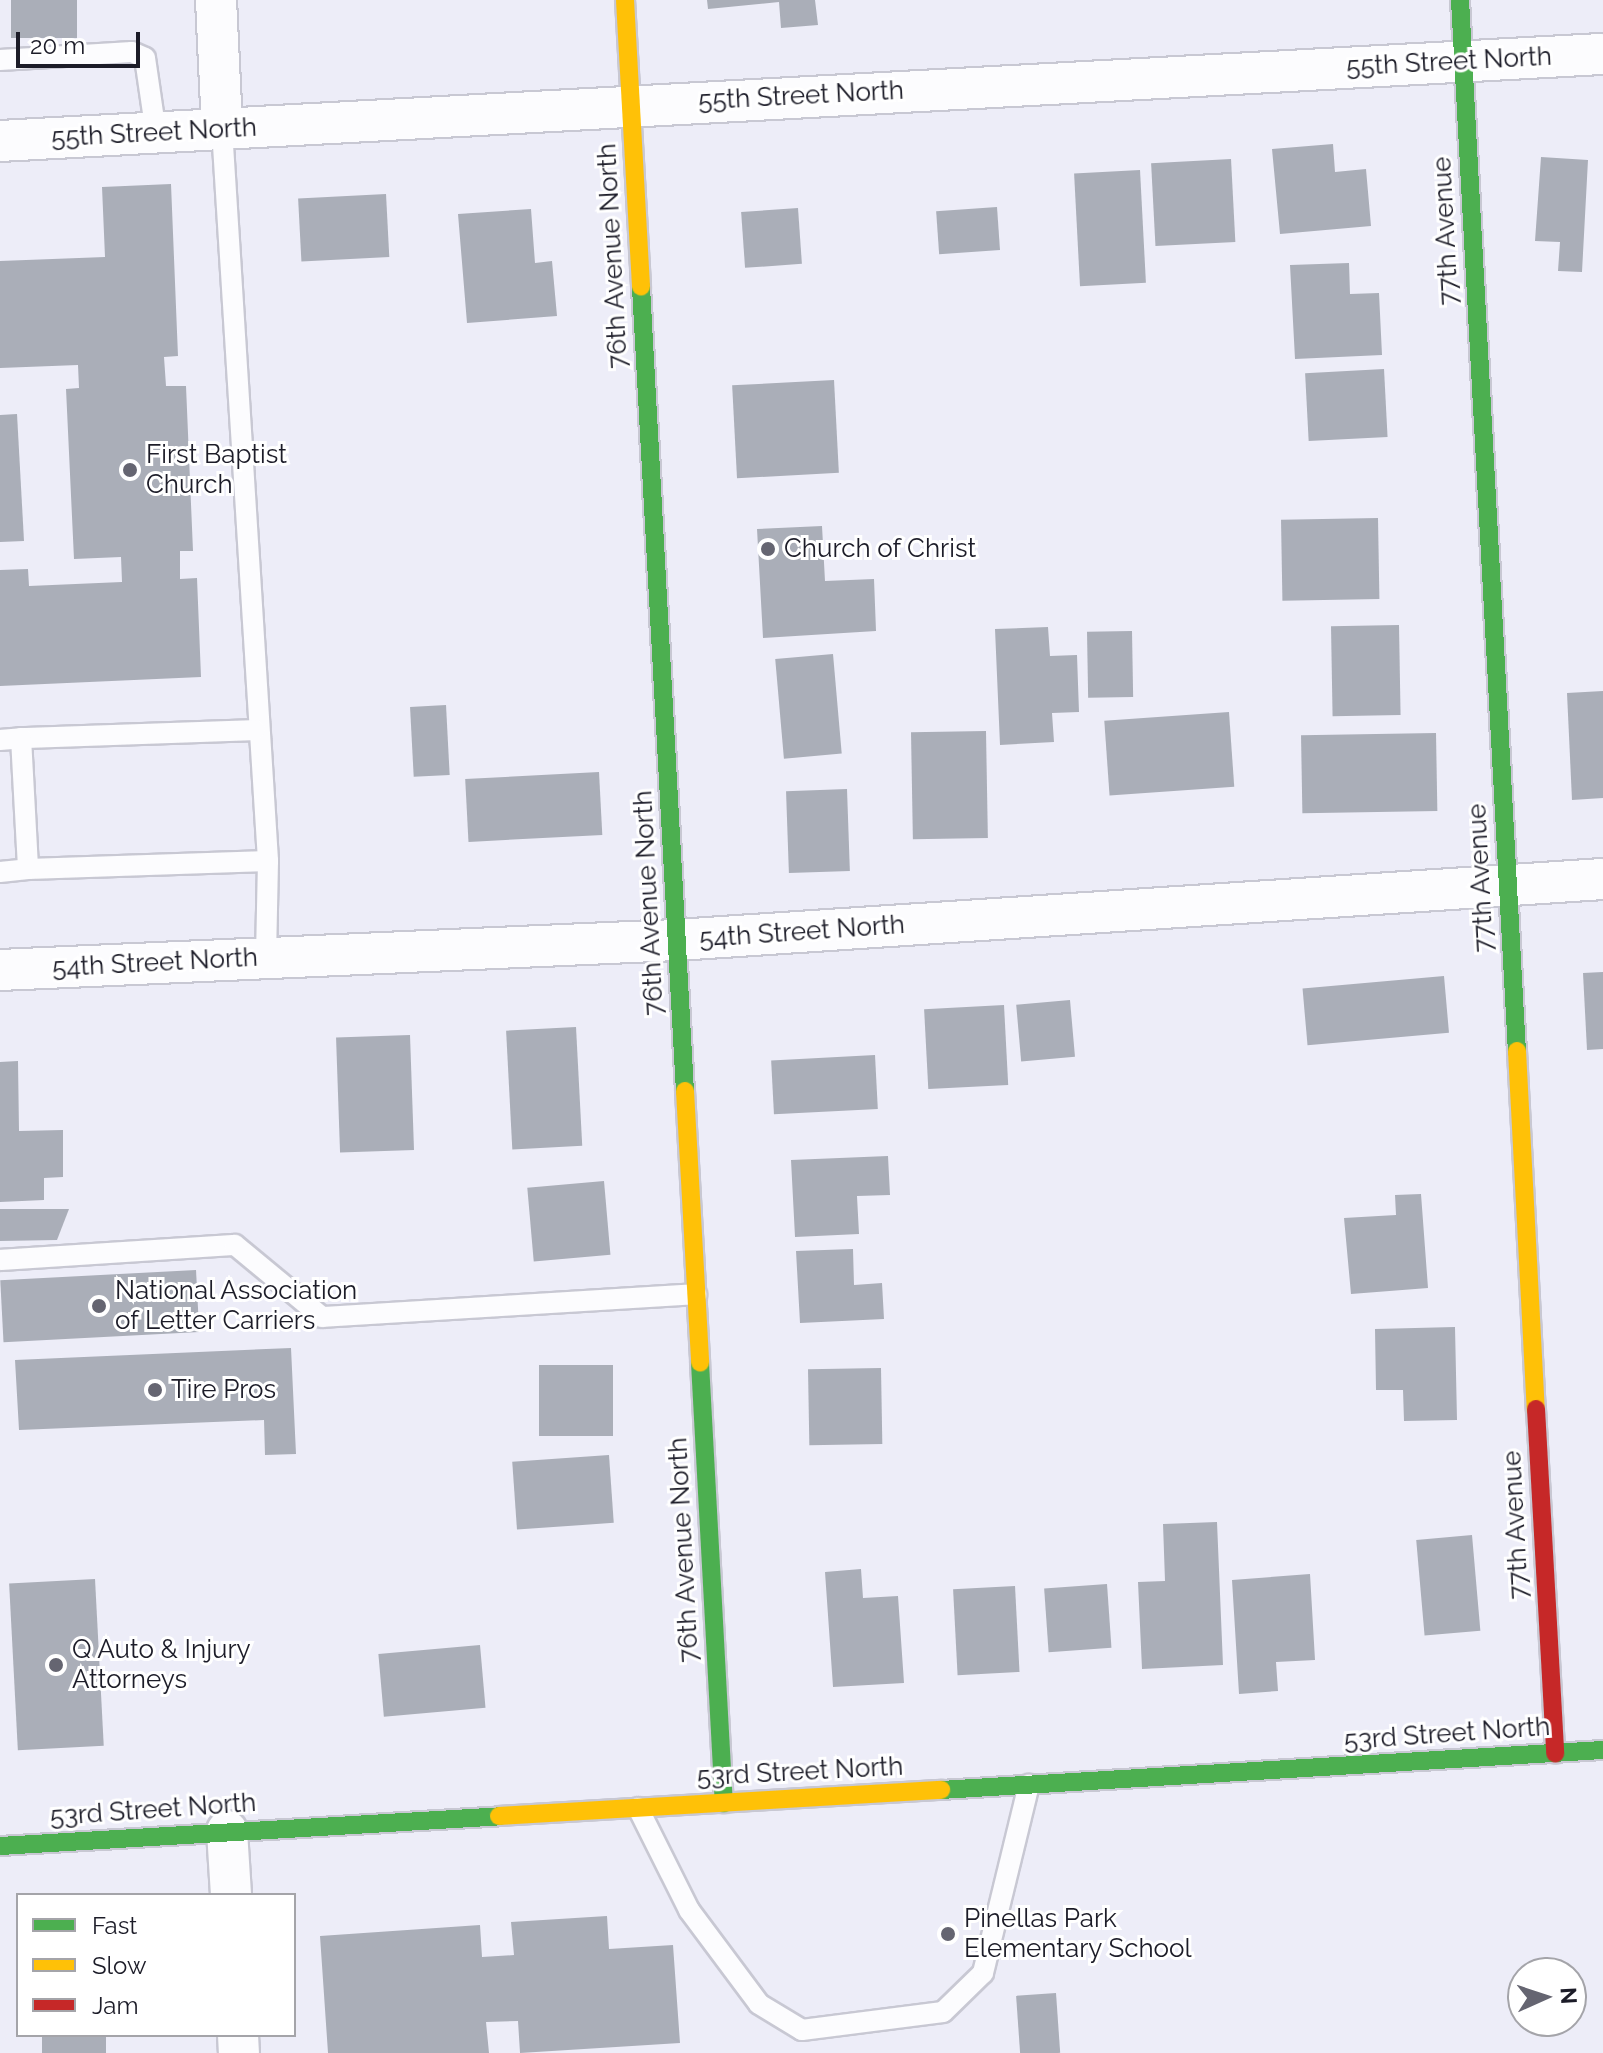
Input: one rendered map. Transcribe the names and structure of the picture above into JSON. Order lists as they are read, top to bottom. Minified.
{"streets":{"street":["55th Street North","77th Avenue","76th Avenue North","54th Street North","53rd Street North"]},"crossings":[["55th Street North","77th Avenue"],["55th Street North","76th Avenue North"],["77th Avenue","54th Street North"],["77th Avenue","53rd Street North"],["76th Avenue North","54th Street North"],["76th Avenue North","53rd Street North"]],"places":["First Baptist Church","Church of Christ","National Association of Letter Carriers","Tire Pros","Q Auto & Injury Attorneys","Pinellas Park Elementary School"],"legend":["Fast","Slow","Jam"],"scale_bar":"20 m","north":"right"}
